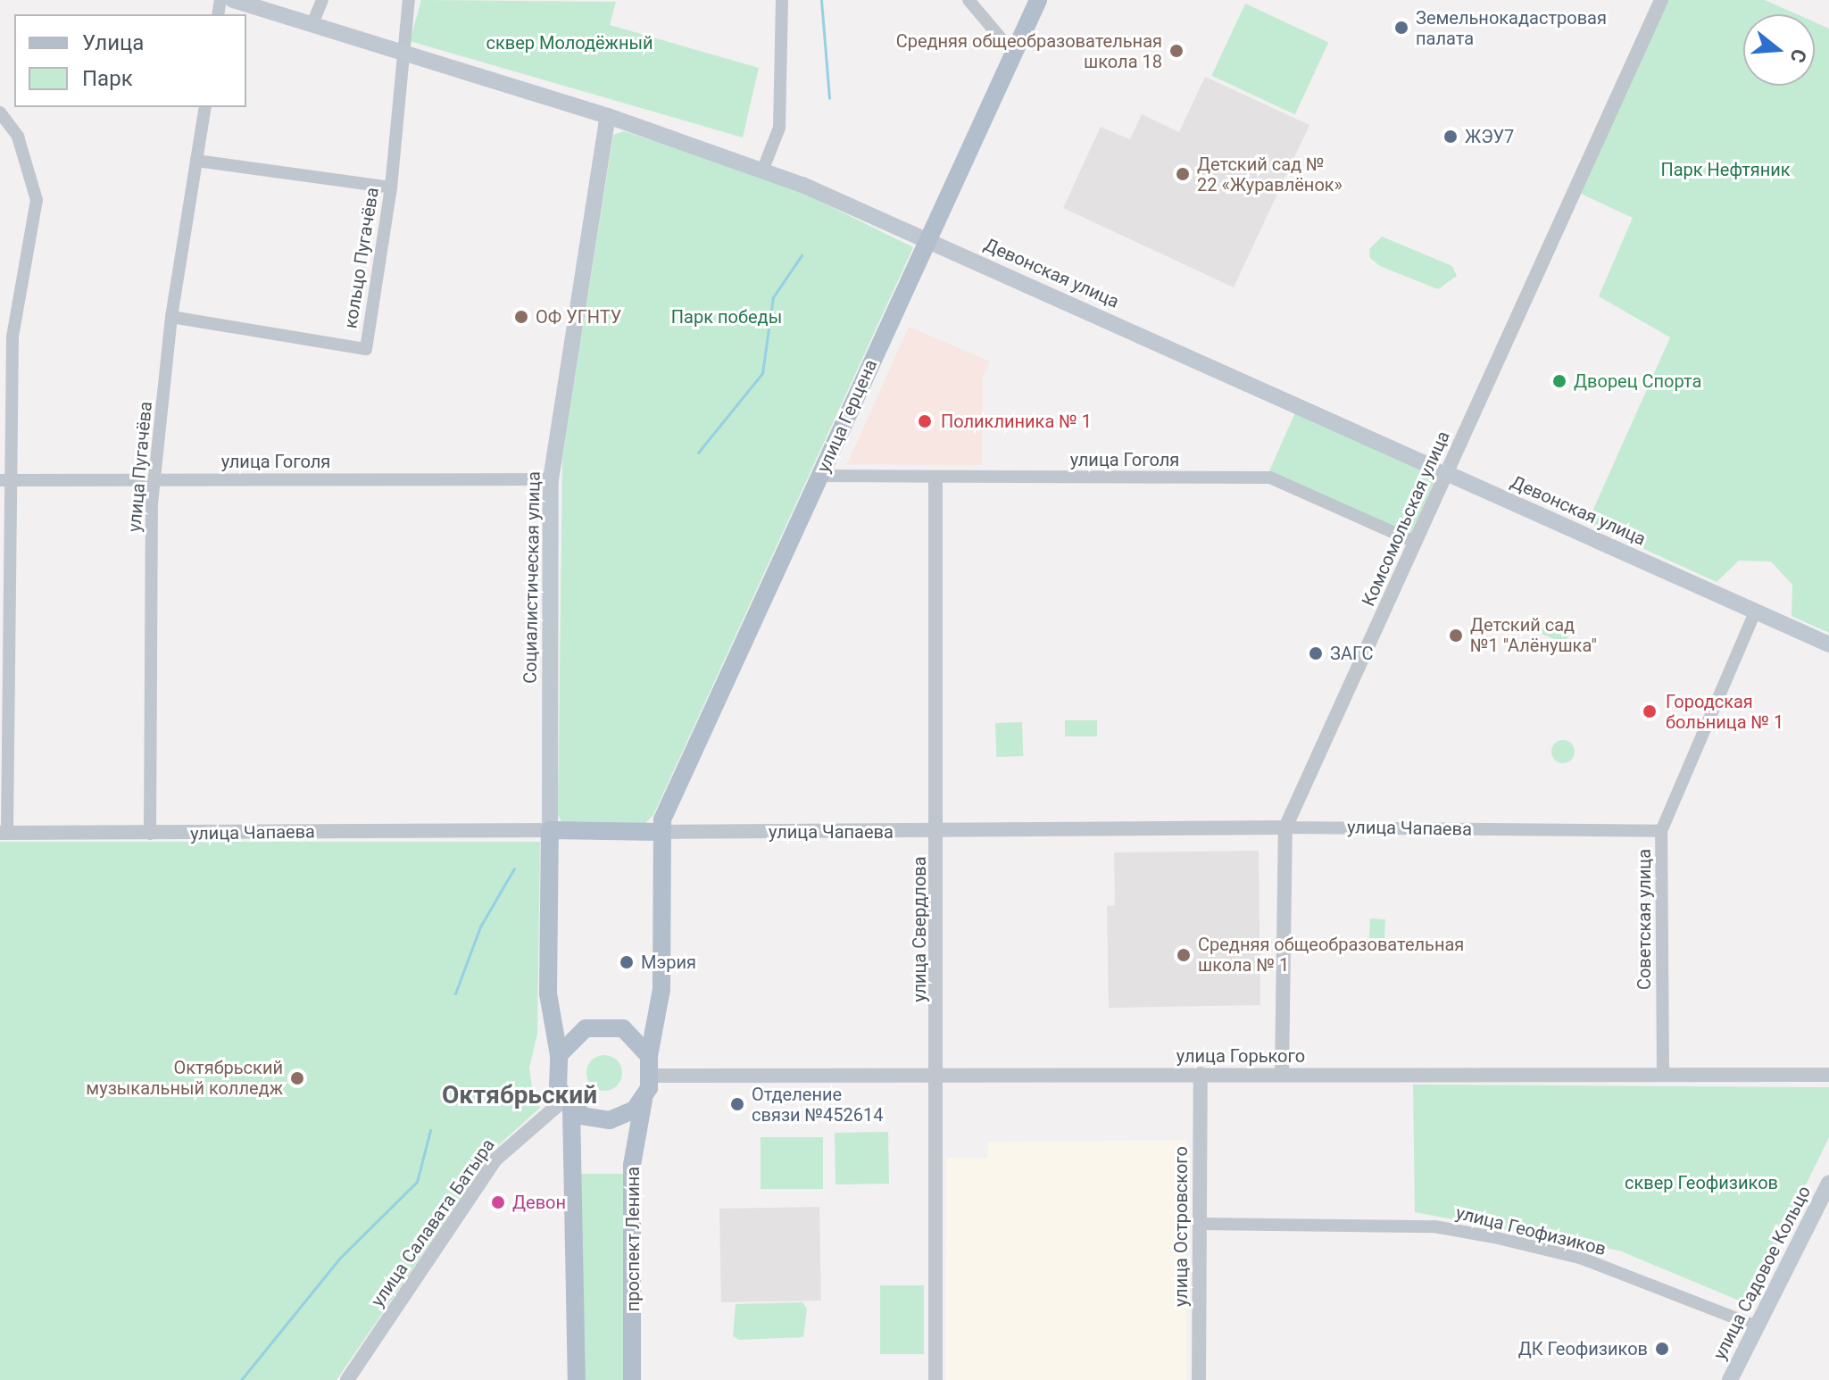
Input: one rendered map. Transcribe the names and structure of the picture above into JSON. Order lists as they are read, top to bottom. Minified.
{"streets":{"main road":["Девонская улица","улица Герцена","Социалистическая улица","улица Чапаева","проспект Ленина","улица Садовое Кольцо"],"street":["кольцо Пугачёва","улица Гоголя","улица Пугачёва","Комсомольская улица","Советская улица","улица Свердлова","улица Горького","улица Салавата Батыра","улица Островского","улица Геофизиков"]},"crossings":[["кольцо Пугачёва","Девонская улица"],["кольцо Пугачёва","улица Пугачёва"],["Девонская улица","улица Герцена"],["Девонская улица","Комсомольская улица"],["Девонская улица","Социалистическая улица"],["Девонская улица","Советская улица"],["улица Герцена","улица Гоголя"],["улица Герцена","улица Чапаева"],["улица Гоголя","улица Пугачёва"],["улица Гоголя","Комсомольская улица"],["улица Гоголя","Социалистическая улица"],["улица Гоголя","улица Свердлова"],["улица Пугачёва","улица Чапаева"],["Комсомольская улица","улица Чапаева"],["Комсомольская улица","улица Горького"],["Социалистическая улица","улица Чапаева"],["улица Чапаева","Советская улица"],["улица Чапаева","улица Свердлова"],["Советская улица","улица Горького"],["улица Свердлова","улица Горького"],["улица Горького","улица Салавата Батыра"],["улица Горького","улица Островского"],["улица Горького","проспект Ленина"],["улица Салавата Батыра","проспект Ленина"],["улица Островского","улица Геофизиков"],["улица Геофизиков","улица Садовое Кольцо"]],"districts":["Октябрьский"],"parks":["сквер Молодёжный","Парк Нефтяник","Парк победы","cквер Геофизиков"],"places":["Земельнокадастровая палата","Средняя общеобразовательная школа 18","ЖЭУ7","Детский сад № 22 «Журавлёнок»","ОФ УГНТУ","Дворец Спорта","Поликлиника № 1","Детский сад №1 \"Алёнушка\"","ЗАГС","Городская больница № 1","Средняя общеобразовательная школа № 1","Мэрия","Октябрьский музыкальный колледж","Отделение связи №452614","Девон","ДК Геофизиков"],"legend":["Улица","Парк"],"north":"right"}
